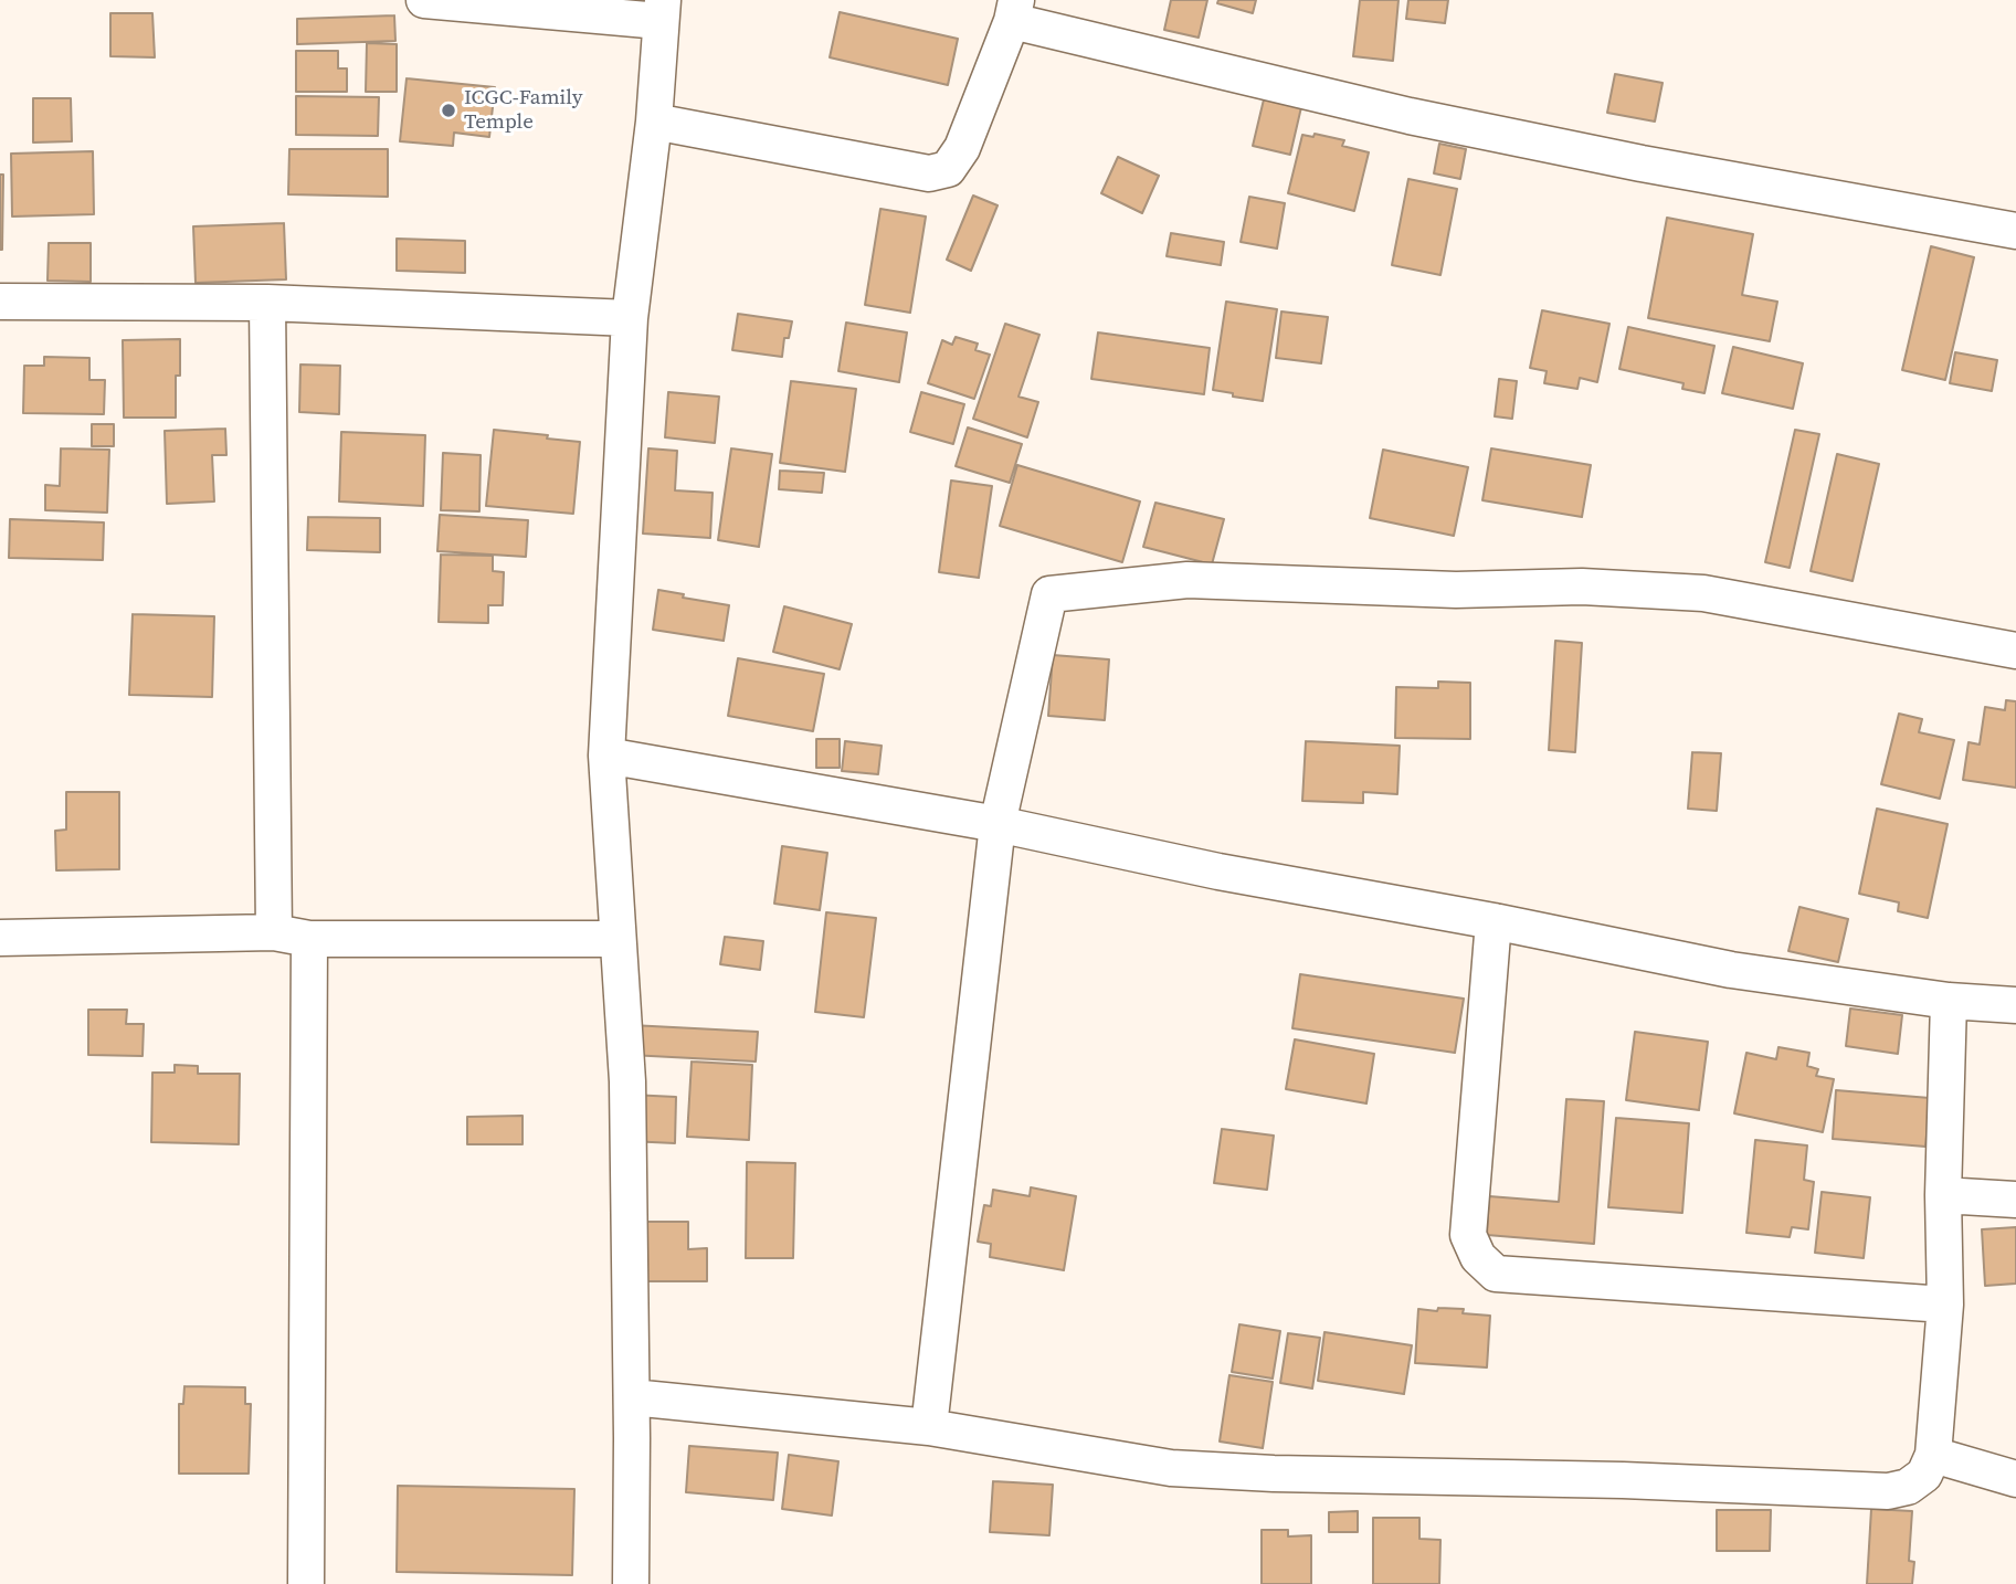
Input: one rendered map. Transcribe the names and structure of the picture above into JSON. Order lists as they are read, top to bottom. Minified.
{"places":["ICGC-Family Temple"]}
